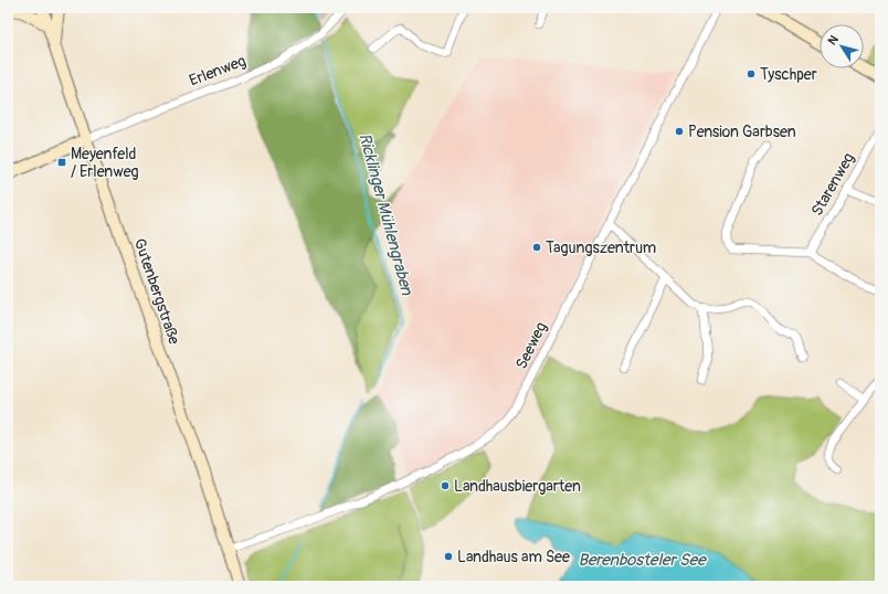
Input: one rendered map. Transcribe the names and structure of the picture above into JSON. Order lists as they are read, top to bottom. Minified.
{"streets":{"main road":["Gutenbergstraße"],"street":["Erlenweg","Starenweg","Seeweg"]},"crossings":[["Erlenweg","Gutenbergstraße"],["Gutenbergstraße","Seeweg"]],"water":["Ricklinger Mühlengraben","Berenbosteler See"],"places":{"other":["Tyschper","Pension Garbsen","Tagungszentrum","Landhausbiergarten","Landhaus am See"],"transit":["Meyenfeld / Erlenweg"]},"north":"top left"}
